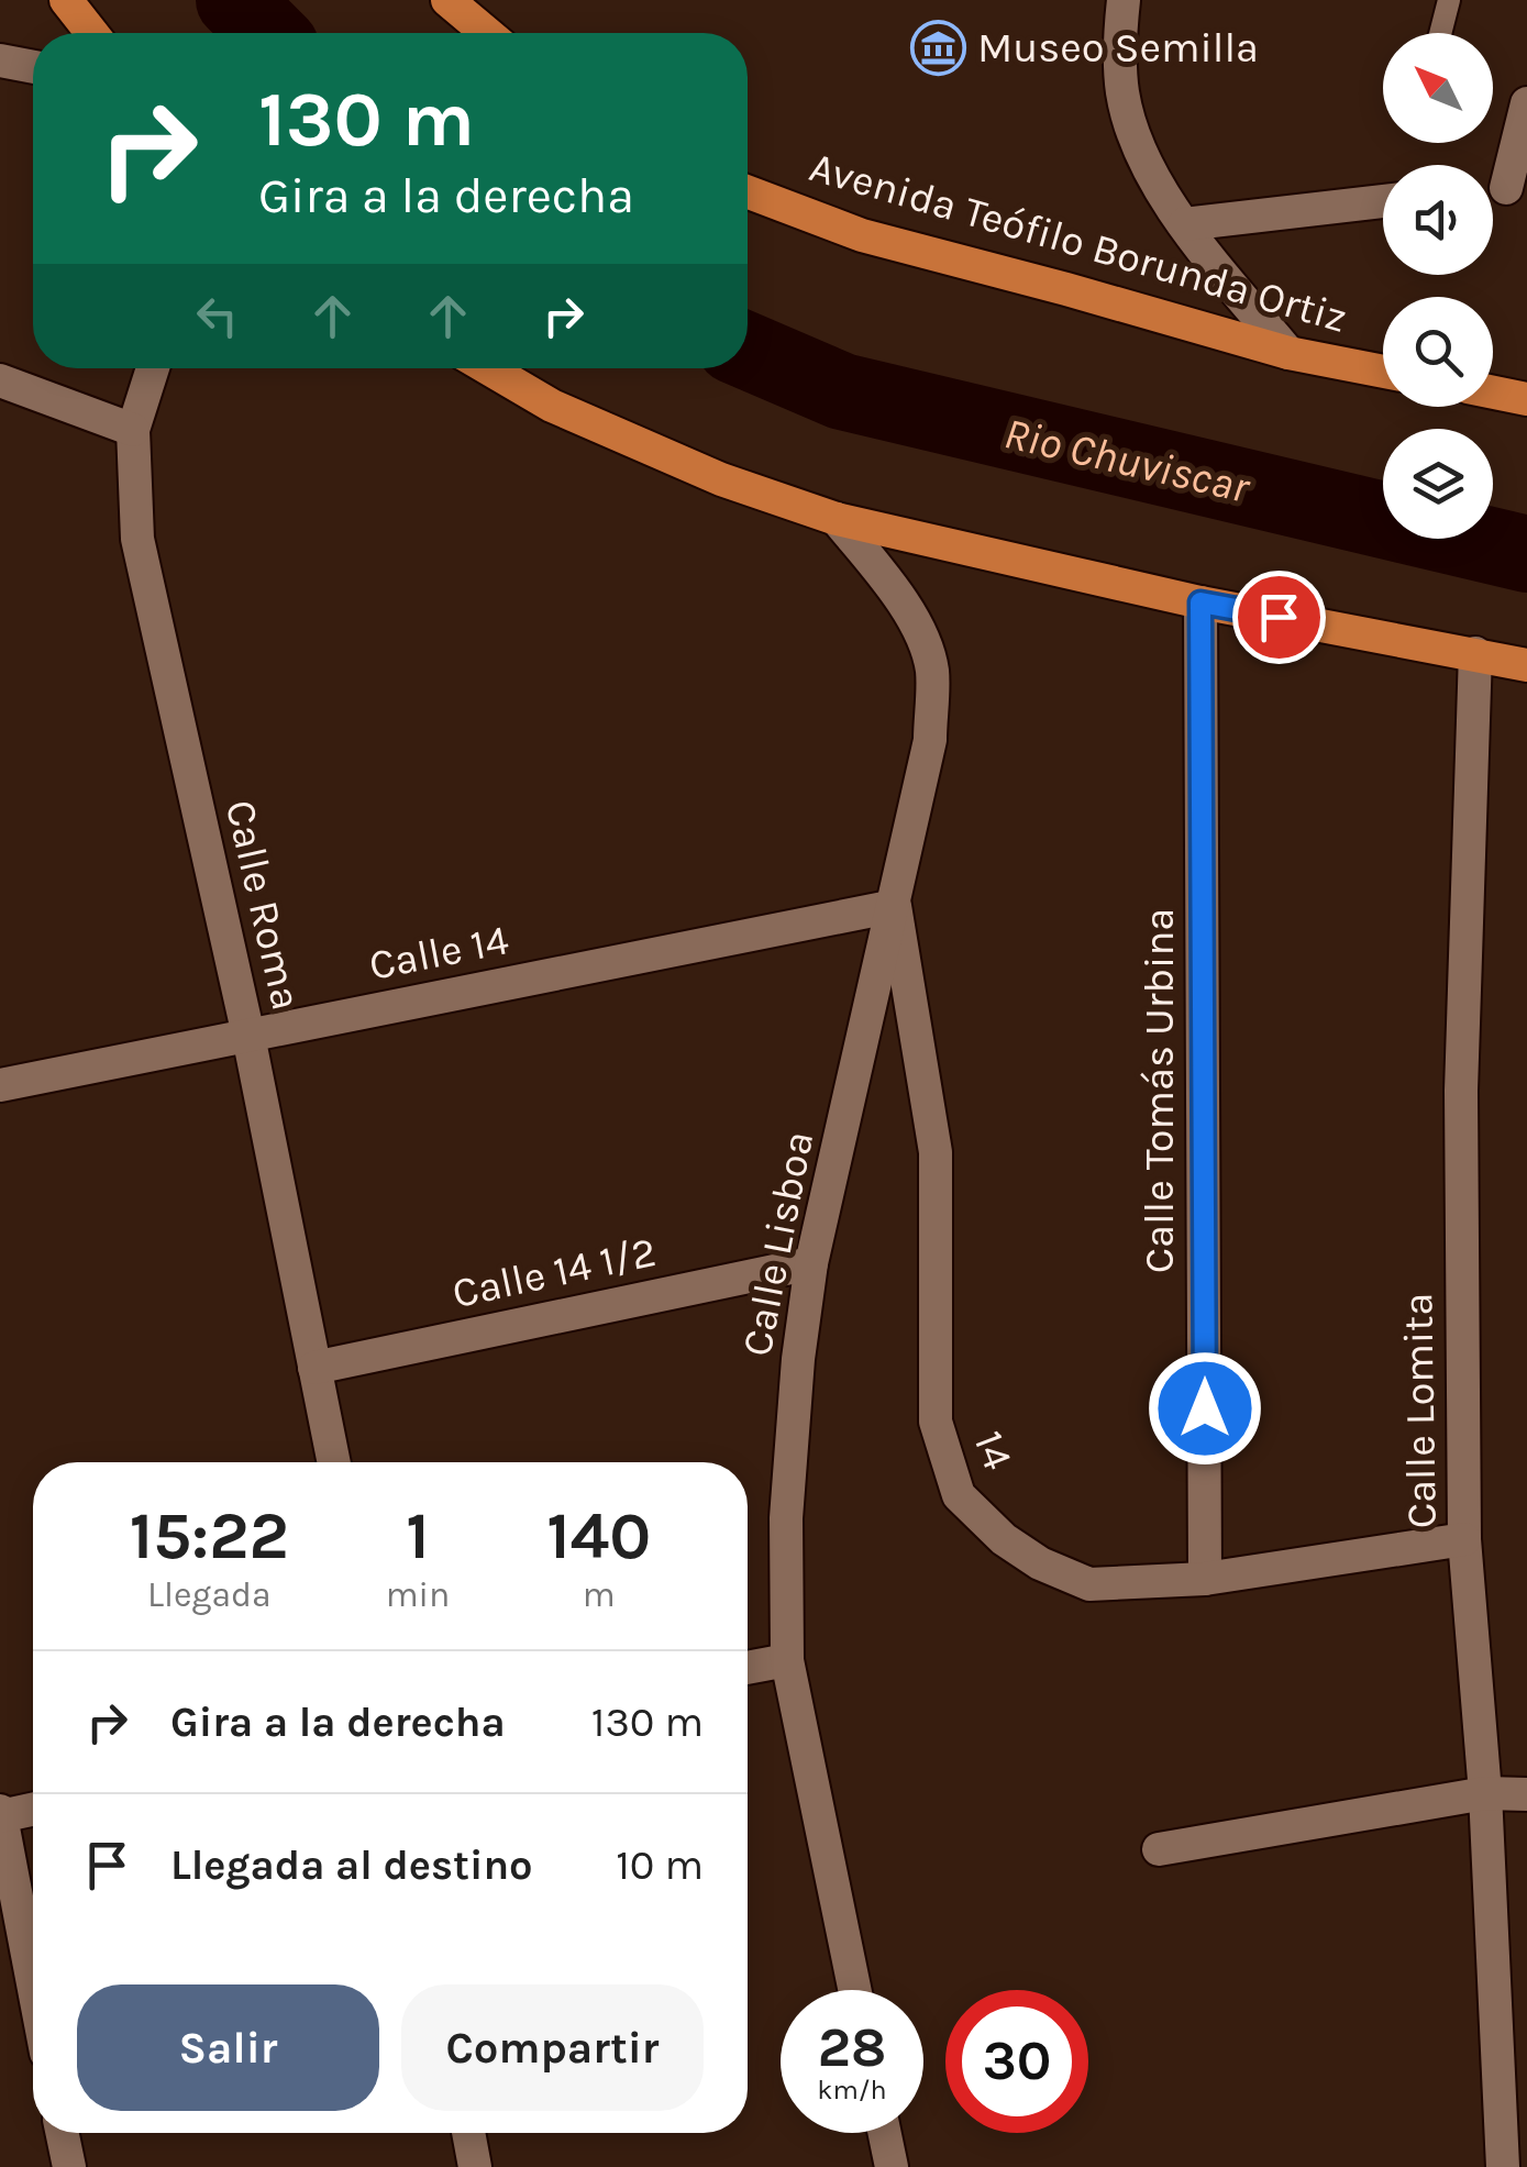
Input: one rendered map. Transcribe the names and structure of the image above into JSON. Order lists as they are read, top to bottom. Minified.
{"streets":{"main road":["Avenida Teófilo Borunda Ortiz"],"street":["Calle Roma","Calle 14","Calle Tomás Urbina","Calle Lisboa","Calle 14 1/2","Calle Lomita","14"]},"crossings":[["Calle Roma","Calle 14"],["Calle Roma","Calle 14 1/2"],["Calle 14","Calle Lisboa"],["Calle 14","14"],["Calle Tomás Urbina","14"],["Calle Lisboa","Calle 14 1/2"],["Calle Lisboa","14"],["Calle Lomita","14"]],"water":["Rio Chuviscar"],"places":{"museum":["Museo Semilla"]},"north":"top left","page":{"turn":["130 m","Gira a la derecha"],"eta":["15:22","Llegada","1","min","140","m"],"list":[{"name":"Gira a la derecha","value":"130 m"},{"name":"Llegada al destino","value":"10 m"}],"buttons":["Salir","Compartir"],"speed":"28 km/h","limit":"30"}}
